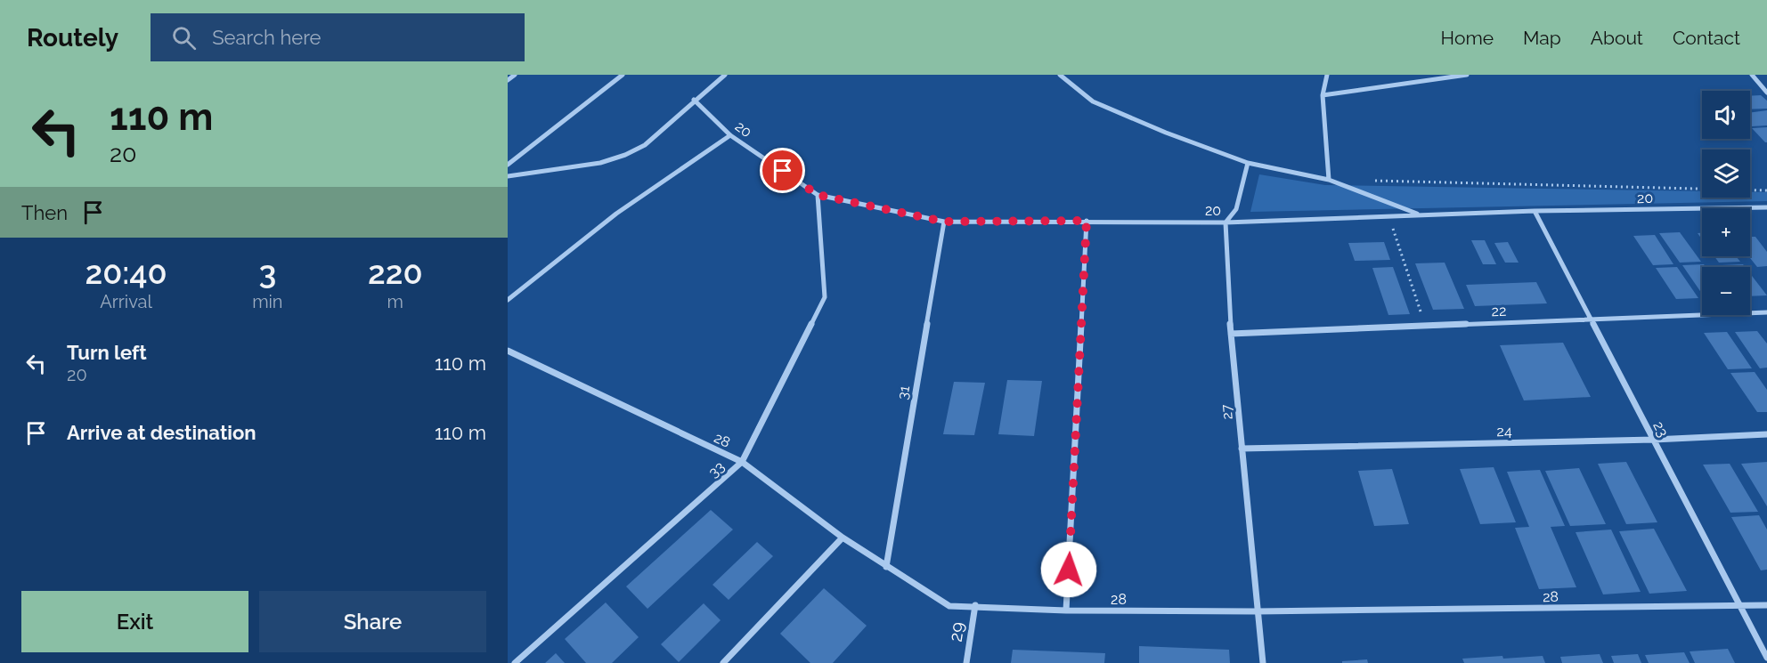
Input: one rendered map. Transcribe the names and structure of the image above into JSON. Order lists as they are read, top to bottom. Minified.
{"streets":{"street":["20","22","31","27","23","24","28","33","29"]},"crossings":[["20","31"],["20","27"],["20","23"],["20","33"],["22","27"],["22","23"],["31","28"],["27","24"],["27","28"],["23","24"],["23","28"],["28","33"],["28","29"]],"page":{"header":"Routely","search":"Search here","nav":["Home","Map","About","Contact"],"turn":["110 m","20"],"map_buttons":["+","−"],"then":"Then","eta":["20:40","Arrival","3","min","220","m"],"list":[{"name":"Turn left","note":"20","value":"110 m"},{"name":"Arrive at destination","value":"110 m"}],"buttons":["Exit","Share"]}}
